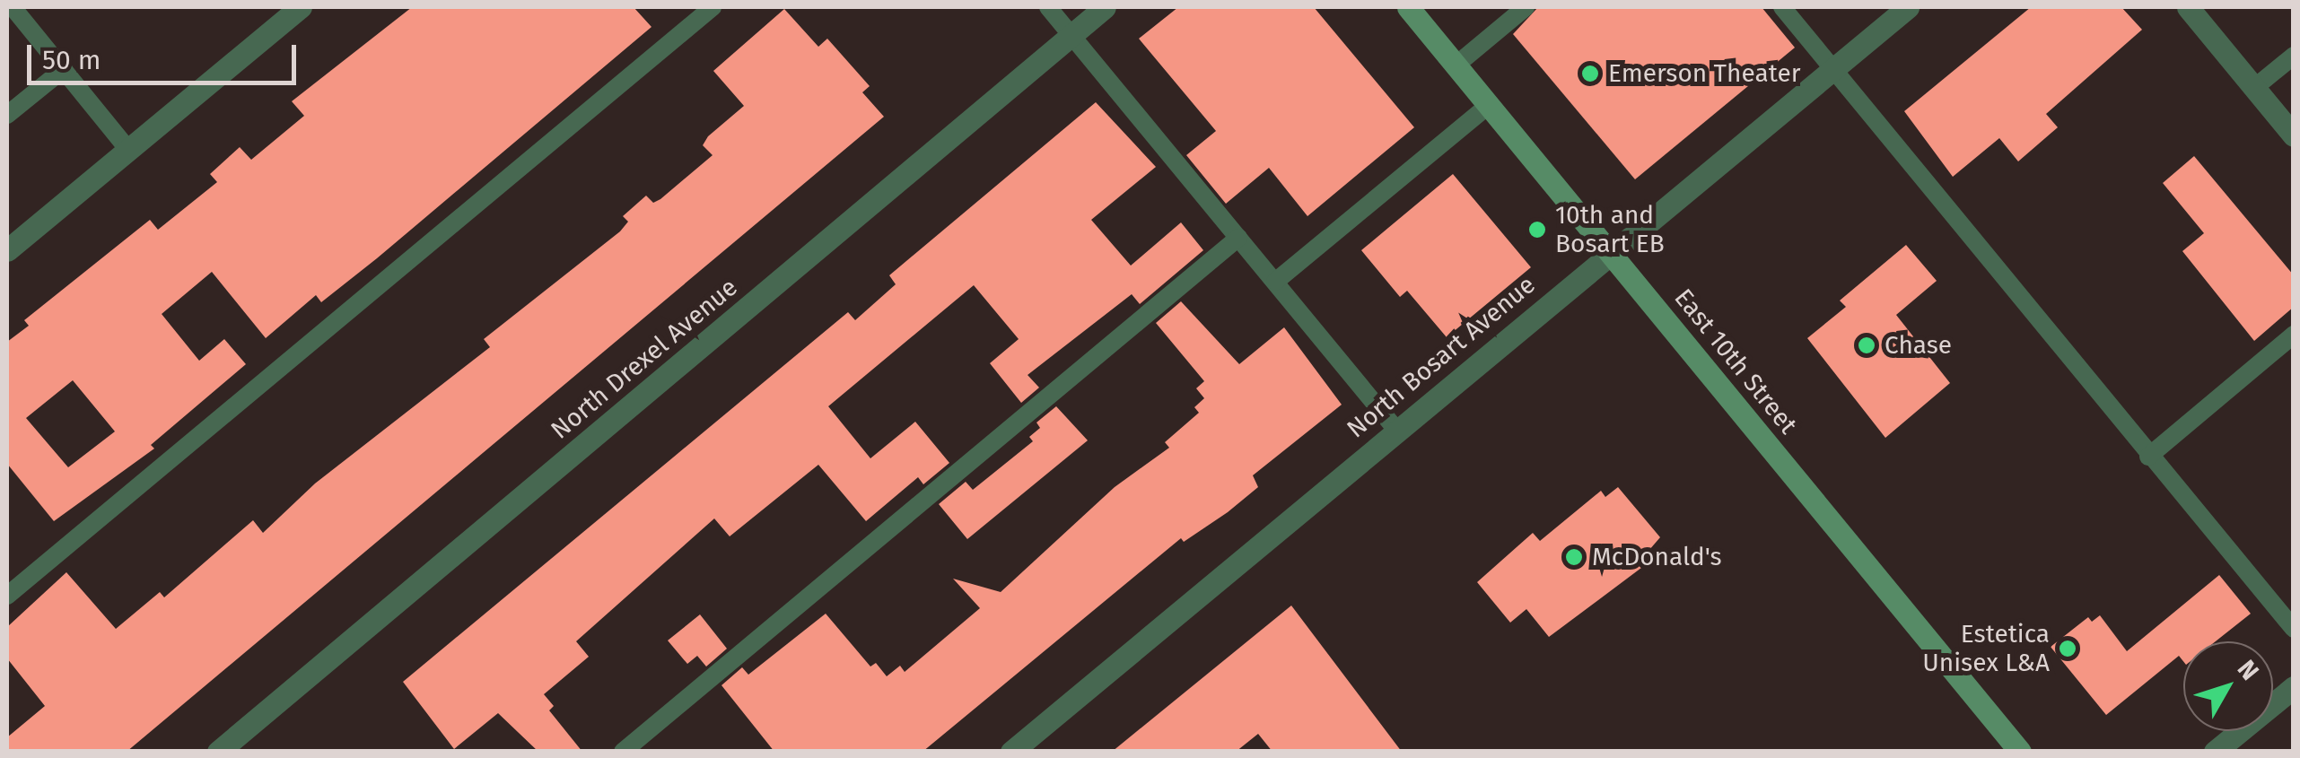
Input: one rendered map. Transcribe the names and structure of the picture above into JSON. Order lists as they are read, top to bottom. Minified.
{"streets":{"main road":["East 10th Street"],"street":["North Bosart Avenue","North Drexel Avenue"]},"crossings":[["North Bosart Avenue","East 10th Street"]],"places":["Emerson Theater","10th and Bosart EB","Chase","McDonald's","Estetica Unisex L&A"],"scale_bar":"50 m","north":"top right"}
